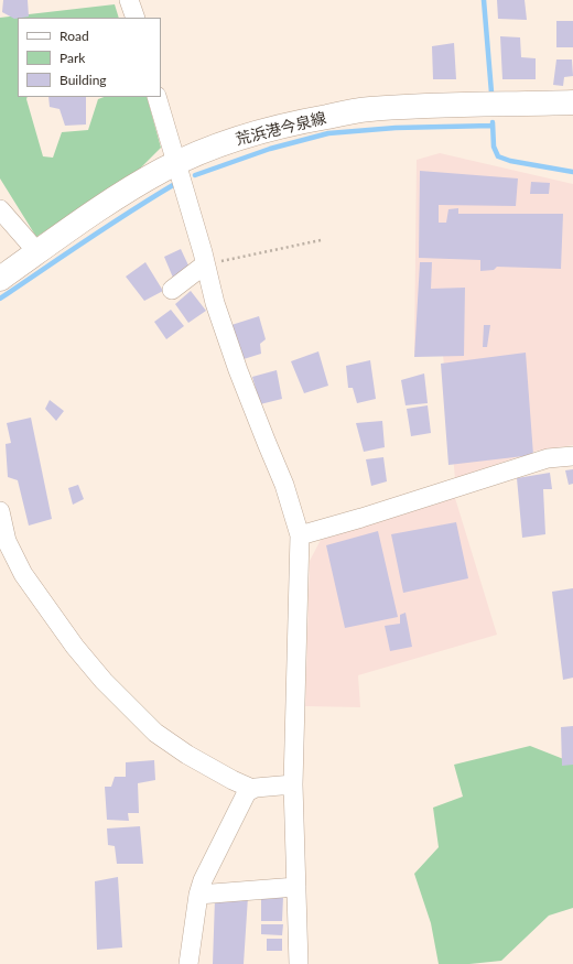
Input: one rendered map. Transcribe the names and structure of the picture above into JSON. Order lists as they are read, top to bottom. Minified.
{"streets":{"main road":["荒浜港今泉線"]},"legend":["Road","Park","Building"]}
